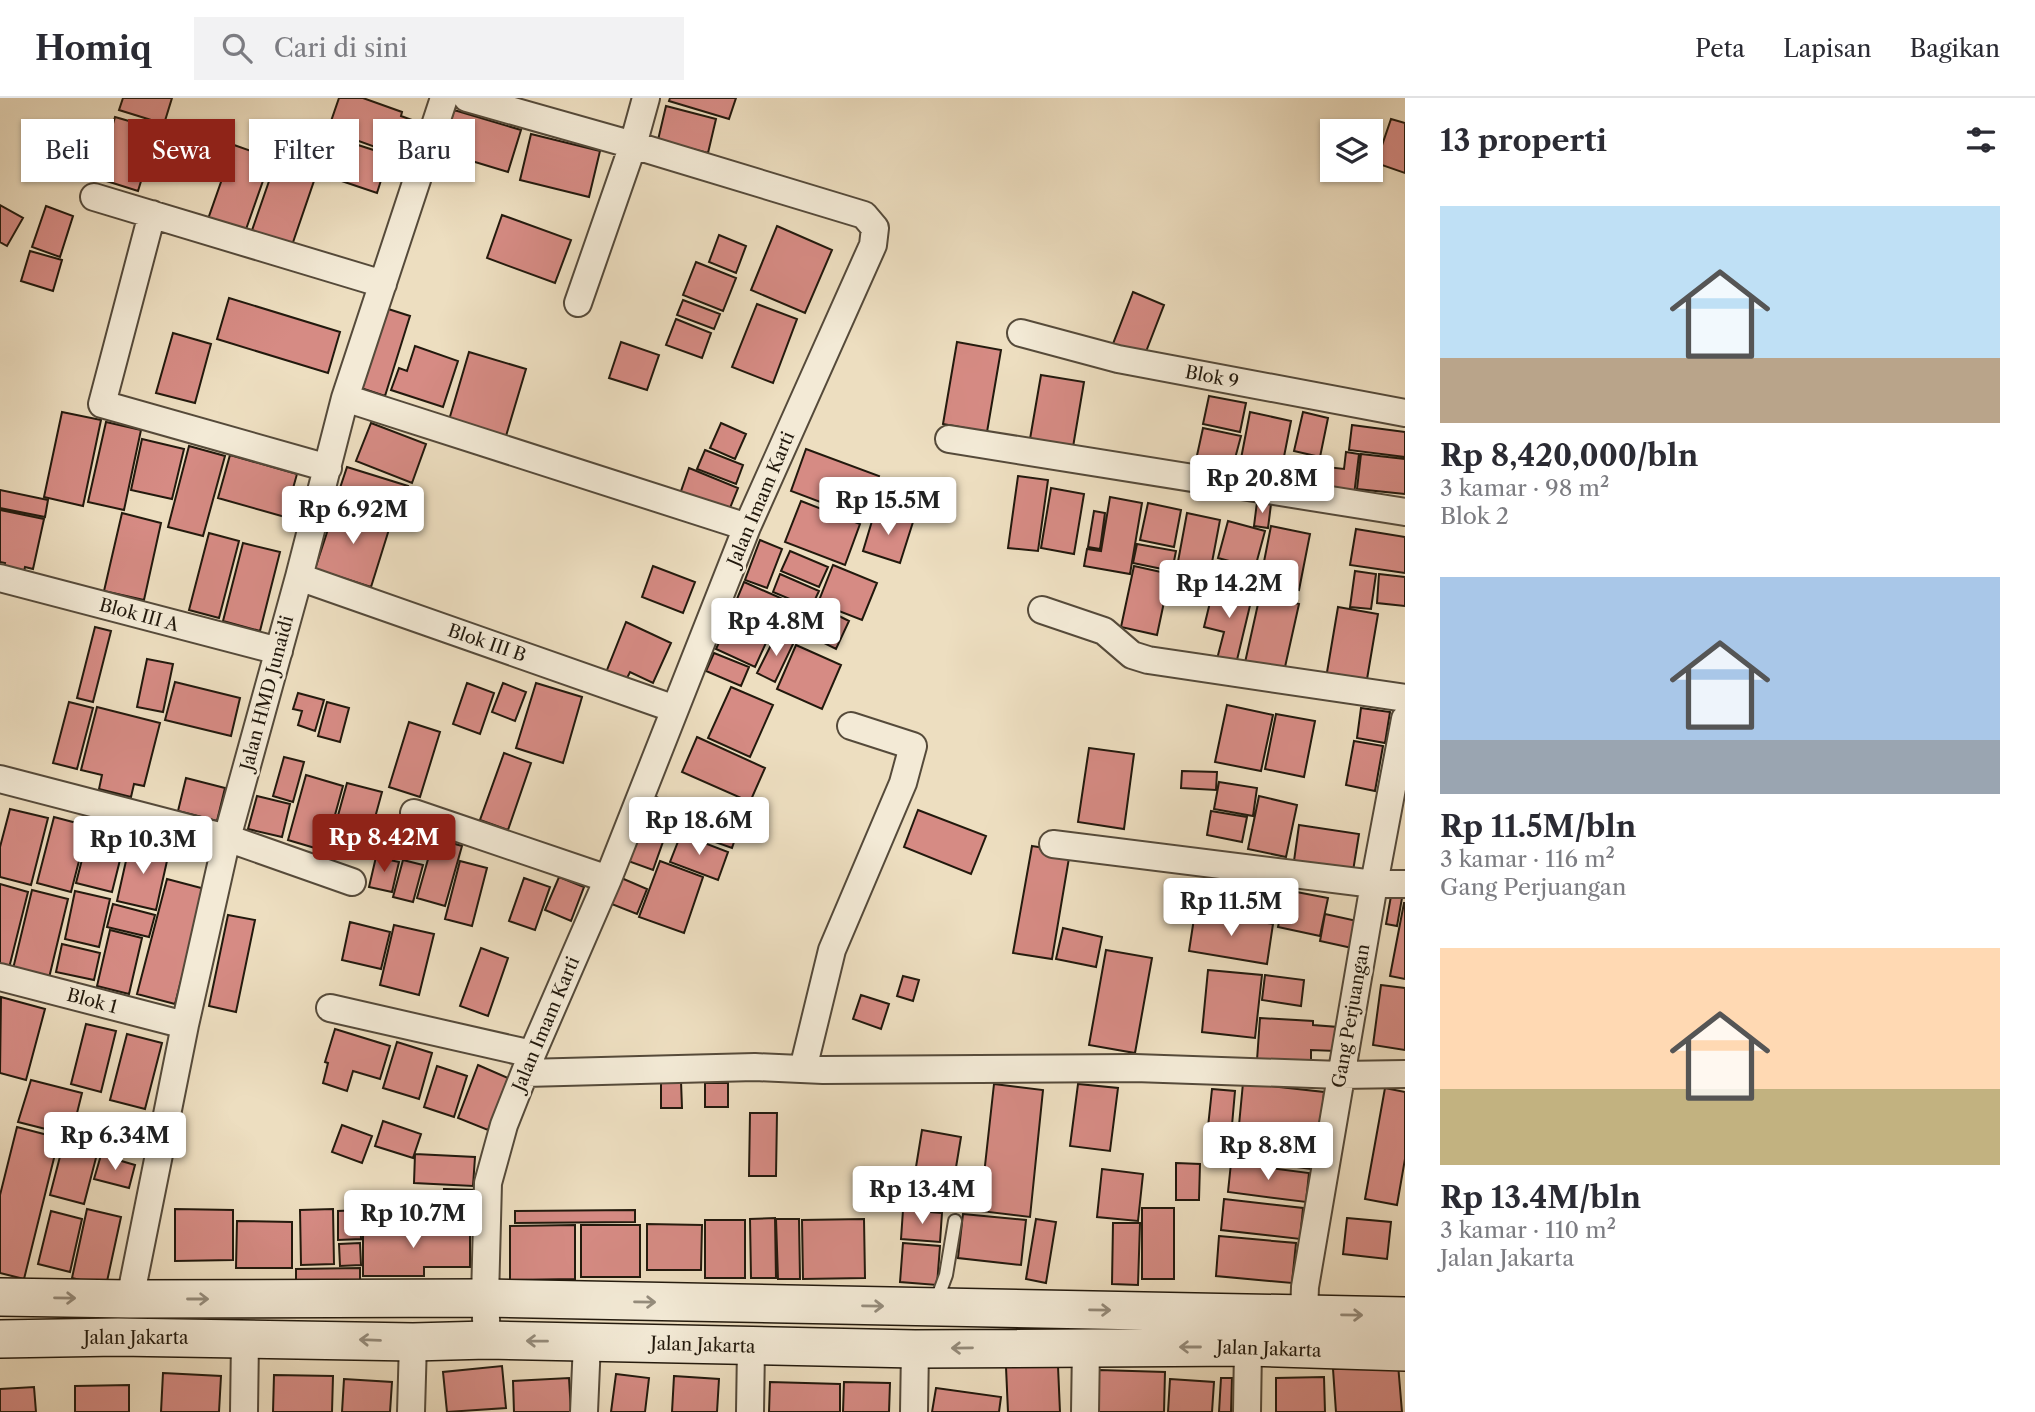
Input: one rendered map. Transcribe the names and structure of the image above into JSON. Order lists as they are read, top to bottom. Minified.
{"streets":{"main road":["Jalan Jakarta"],"street":["Blok 9","Jalan Imam Karti","Blok III A","Blok III B","Jalan HMD Junaidi","Blok 1","Gang Perjuangan"]},"crossings":[["Jalan Imam Karti","Blok III B"],["Jalan Imam Karti","Jalan Jakarta"],["Blok III A","Jalan HMD Junaidi"],["Blok III B","Jalan HMD Junaidi"],["Jalan HMD Junaidi","Blok 1"],["Jalan HMD Junaidi","Jalan Jakarta"],["Gang Perjuangan","Jalan Jakarta"]],"page":{"header":"Homiq","search":"Cari di sini","nav":["Peta","Lapisan","Bagikan"],"heading":"13 properti","chip":["Beli","Sewa","Filter","Baru"],"list":[{"name":"Rp 8,420,000/bln","note":"3 kamar · 98 m² · Blok 2"},{"name":"Rp 11.5M/bln","note":"3 kamar · 116 m² · Gang Perjuangan"},{"name":"Rp 13.4M/bln","note":"3 kamar · 110 m² · Jalan Jakarta"}],"price":["Rp 20.8M","Rp 15.5M","Rp 6.92M","Rp 14.2M","Rp 4.8M","Rp 18.6M","Rp 8.42M","Rp 10.3M","Rp 11.5M","Rp 6.34M","Rp 8.8M","Rp 13.4M","Rp 10.7M"]}}
